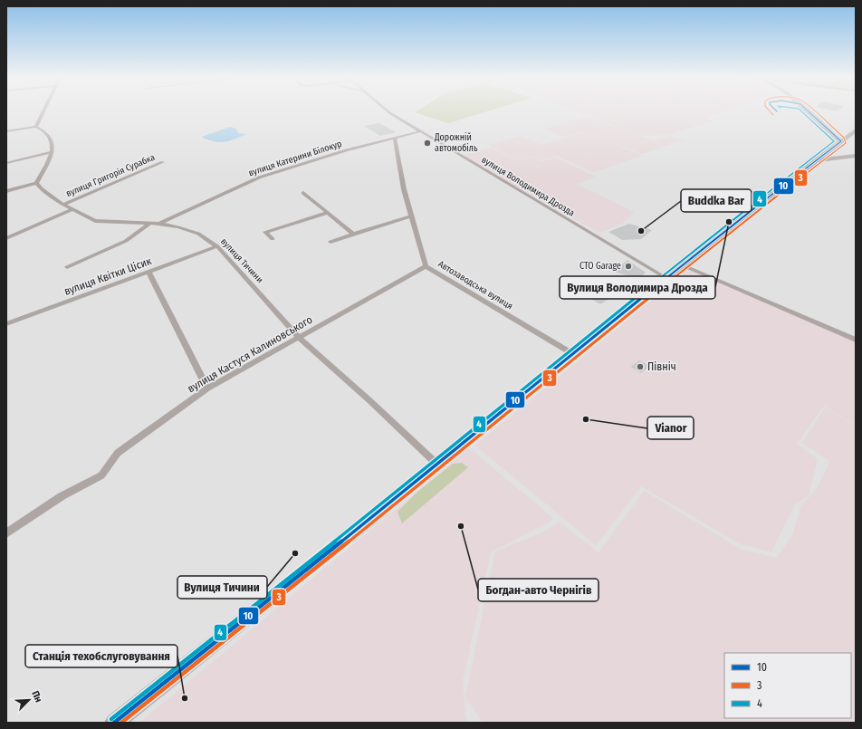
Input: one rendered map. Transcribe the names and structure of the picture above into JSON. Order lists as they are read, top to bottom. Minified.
{"streets":{"street":["вулиця Катерини Білокур","вулиця Григорія Сурабка","вулиця Володимира Дрозда","вулиця Тичини","вулиця Квітки Цісик","Автозаводська вулиця","вулиця Кастуся Калиновського"]},"crossings":[["вулиця Катерини Білокур","вулиця Володимира Дрозда"],["вулиця Катерини Білокур","вулиця Тичини"],["вулиця Катерини Білокур","Автозаводська вулиця"],["вулиця Григорія Сурабка","вулиця Тичини"],["вулиця Тичини","вулиця Квітки Цісик"],["вулиця Тичини","вулиця Кастуся Калиновського"],["Автозаводська вулиця","вулиця Кастуся Калиновського"]],"places":["Дорожній автомобіль","Вулиця Володимира Дрозда","Buddka Bar","СТО Garage","Північ","Vianor","Богдан-авто Чернігів","Вулиця Тичини","Станція техобслуговування"],"lines":["transit line 10","transit line 3","transit line 4"],"legend":["10","3","4"],"north":"top right"}
